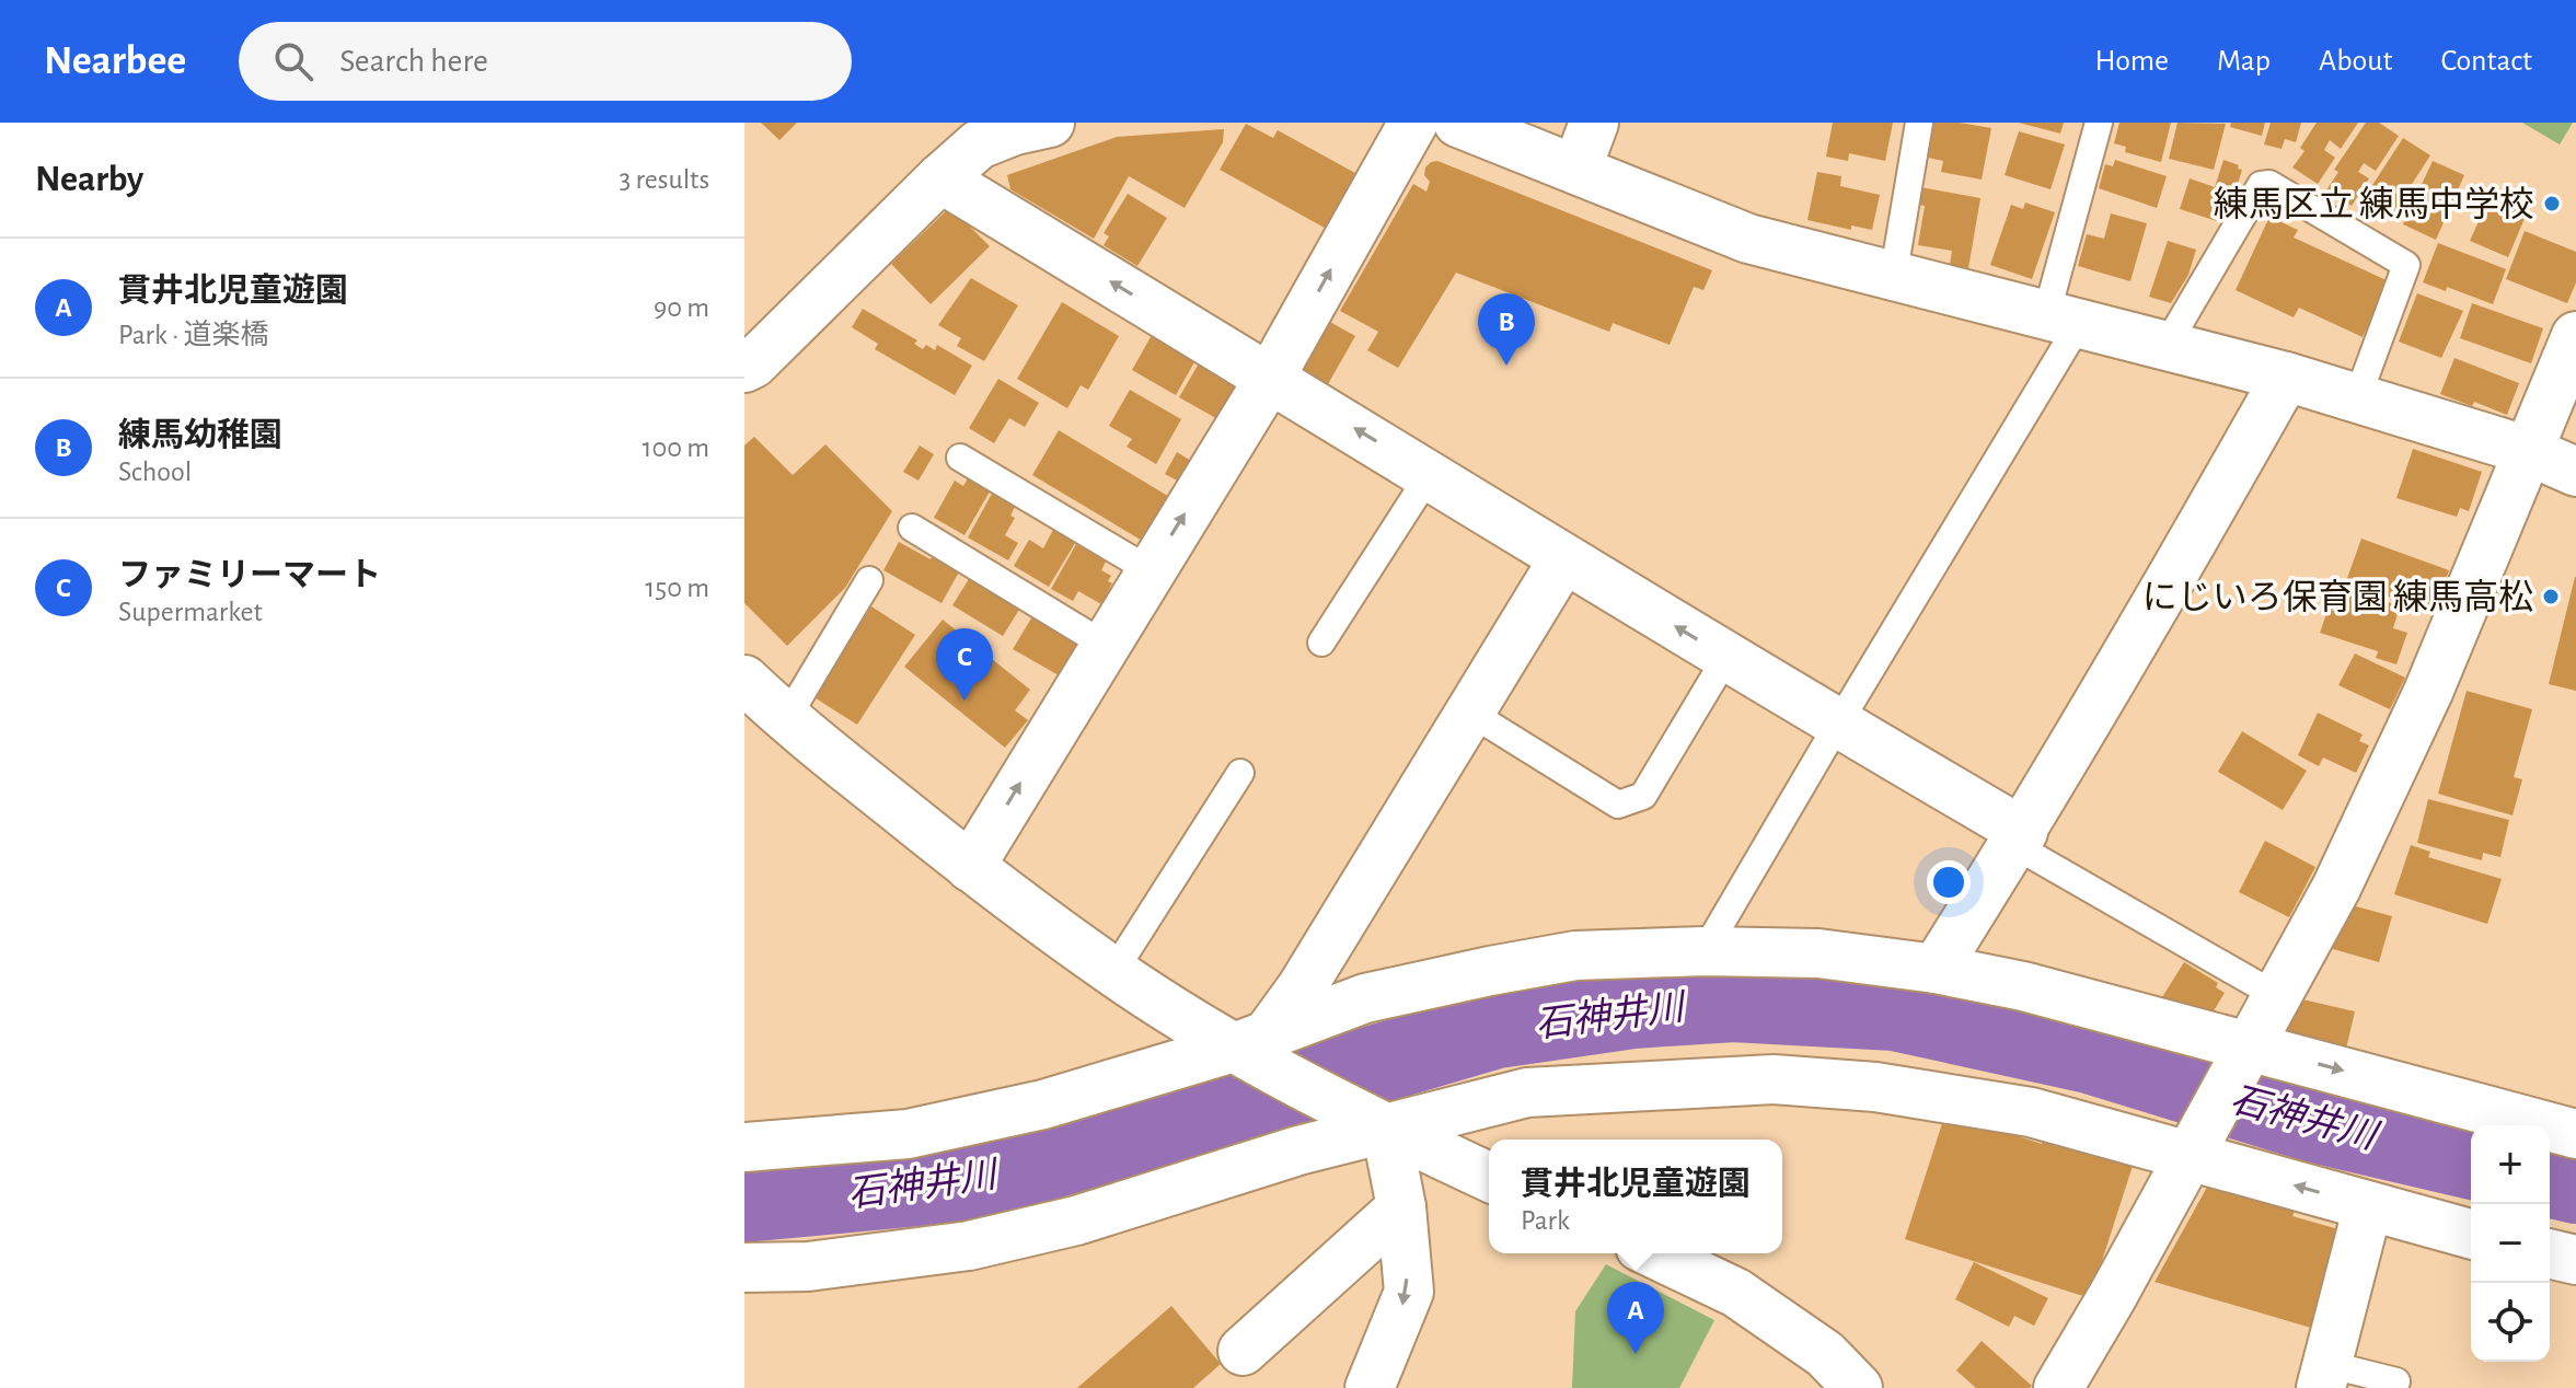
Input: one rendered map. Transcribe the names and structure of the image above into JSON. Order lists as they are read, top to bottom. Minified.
{"water":["石神井川"],"places":["練馬区立 練馬中学校","にじいろ保育園 練馬高松"],"page":{"header":"Nearbee","search":"Search here","nav":["Home","Map","About","Contact"],"heading":["Nearby","3 results"],"list":[{"mark":"A","name":"貫井北児童遊園","note":"Park · 道楽橋","value":"90 m"},{"mark":"B","name":"練馬幼稚園","note":"School","value":"100 m"},{"mark":"C","name":"ファミリーマート","note":"Supermarket","value":"150 m"}],"pins":["B","C","A"],"map_buttons":["+","−"],"popup":["貫井北児童遊園","Park"]}}
